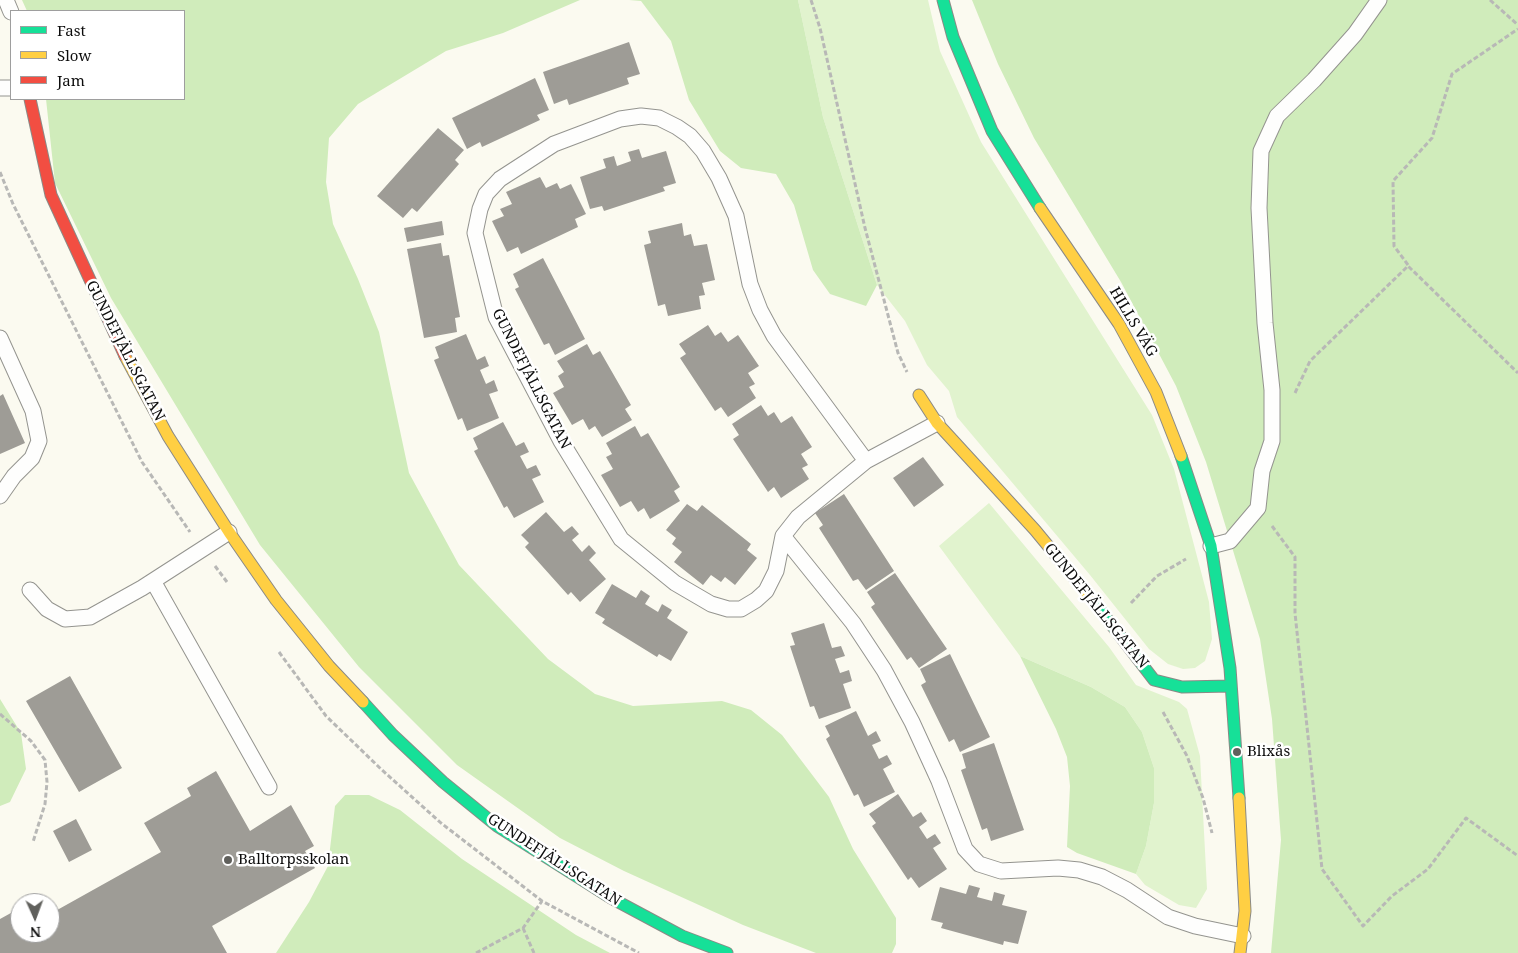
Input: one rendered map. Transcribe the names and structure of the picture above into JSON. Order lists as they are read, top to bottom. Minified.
{"streets":{"street":["HILLS VÄG","GUNDEFJÄLLSGATAN"]},"crossings":[["HILLS VÄG","GUNDEFJÄLLSGATAN"]],"places":["Blixås","Balltorpsskolan"],"legend":["Fast","Slow","Jam"],"north":"bottom"}
